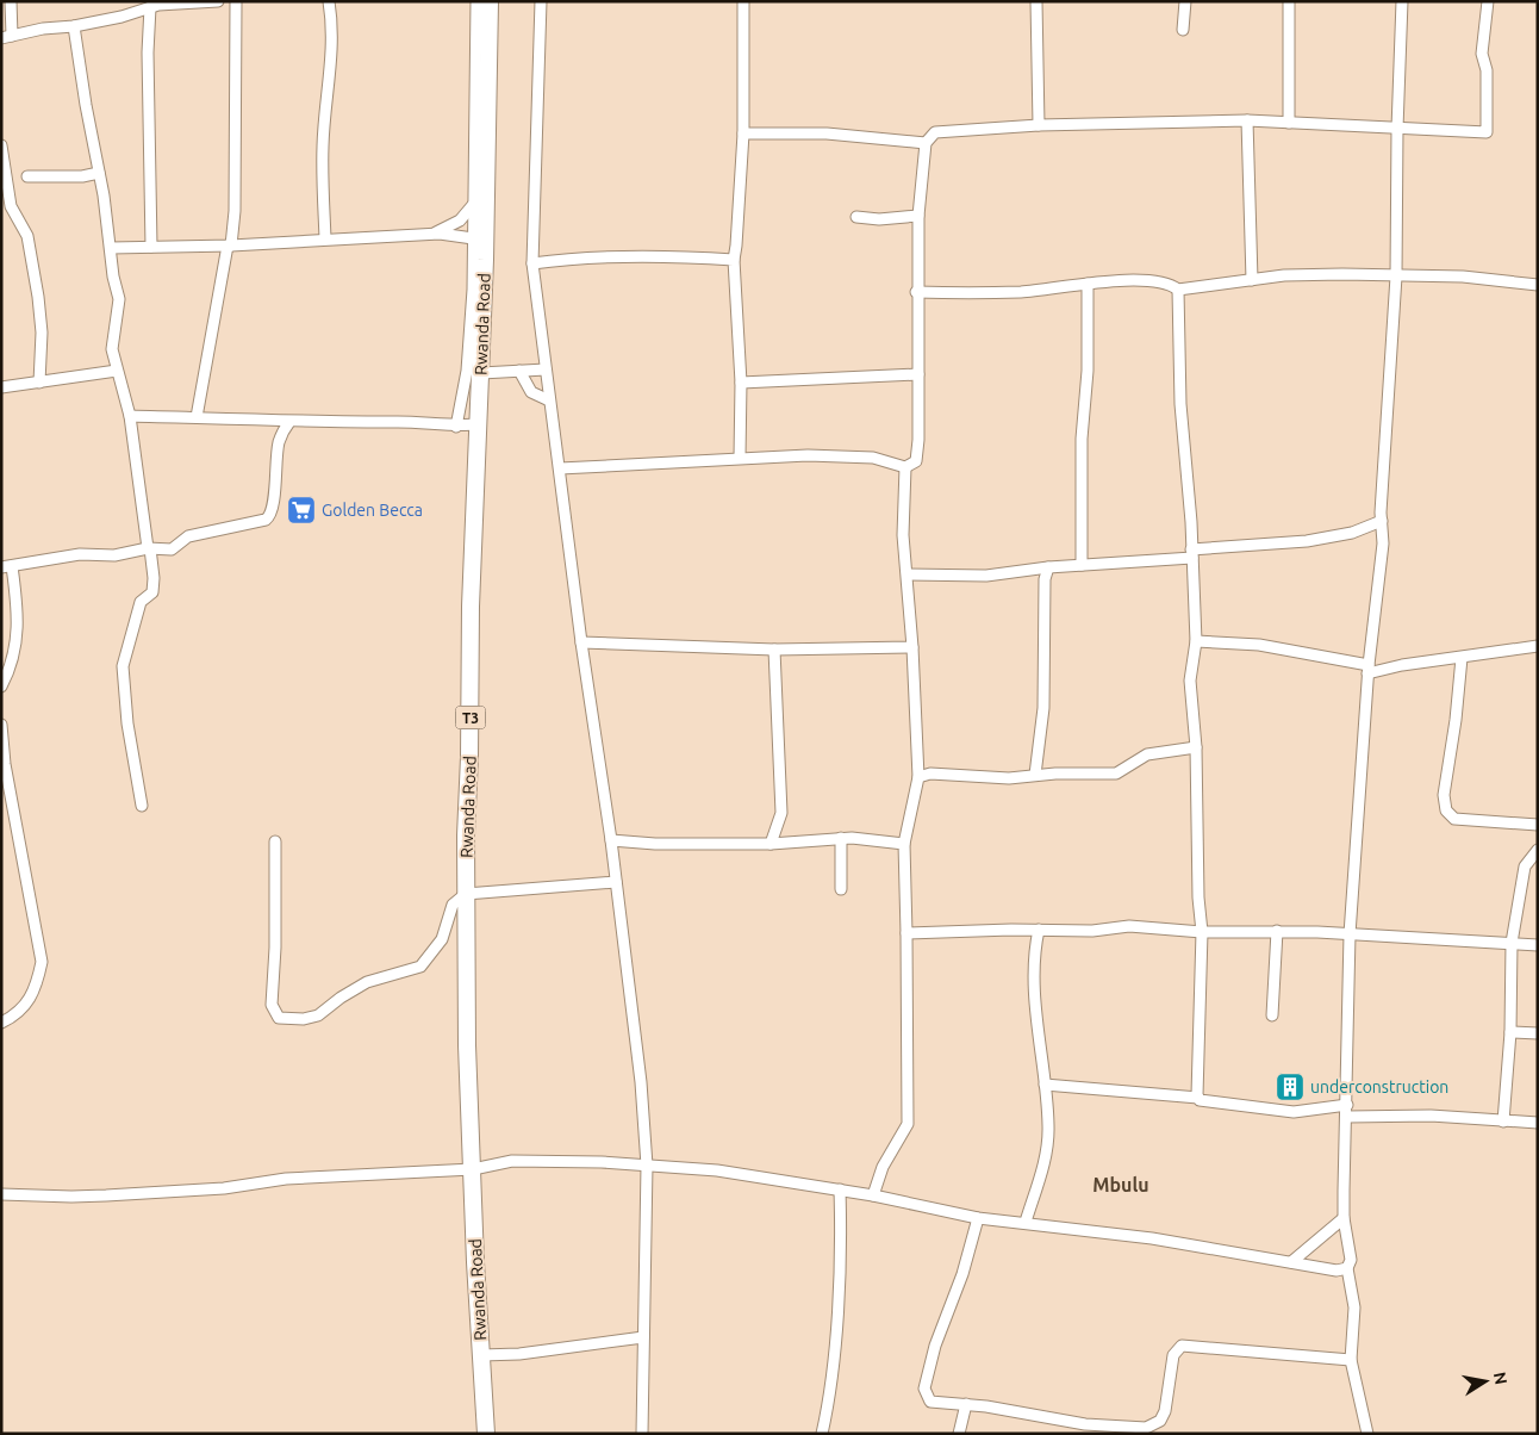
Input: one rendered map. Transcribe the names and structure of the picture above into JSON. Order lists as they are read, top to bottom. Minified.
{"streets":{"highway":["Rwanda Road","T3"]},"districts":["Mbulu"],"places":{"supermarket":["Golden Becca"],"building":["underconstruction"]},"north":"right"}
